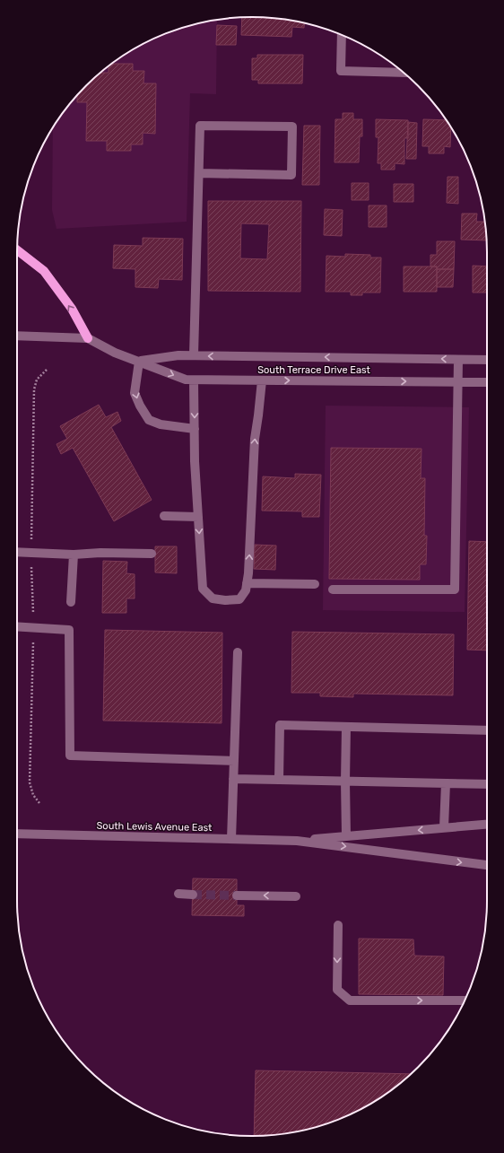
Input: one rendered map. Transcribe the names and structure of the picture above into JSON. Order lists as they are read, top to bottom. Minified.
{"streets":{"street":["South Terrace Drive East","South Lewis Avenue East"]}}
